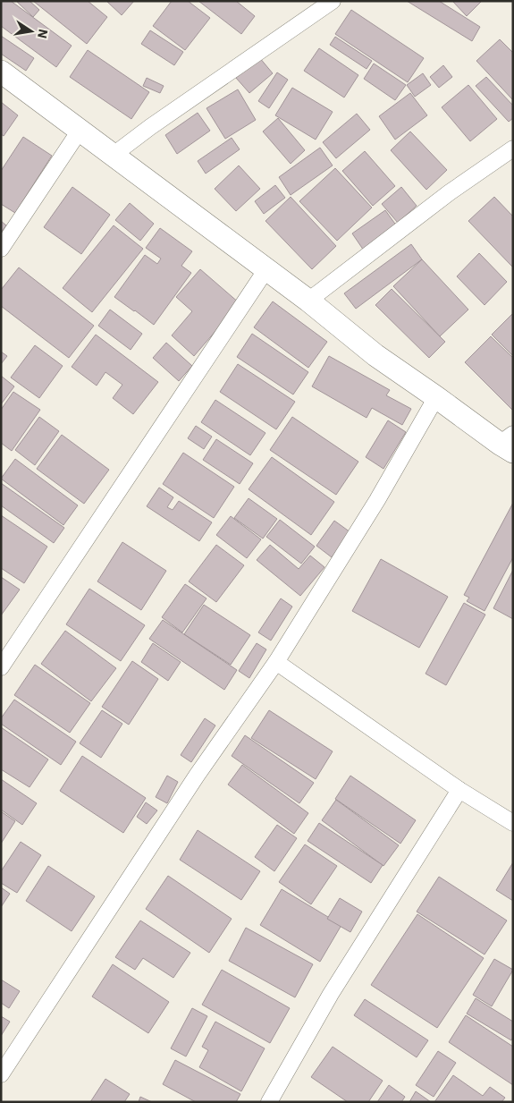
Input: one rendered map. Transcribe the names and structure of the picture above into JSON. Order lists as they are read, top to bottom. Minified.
{"north":"right"}
